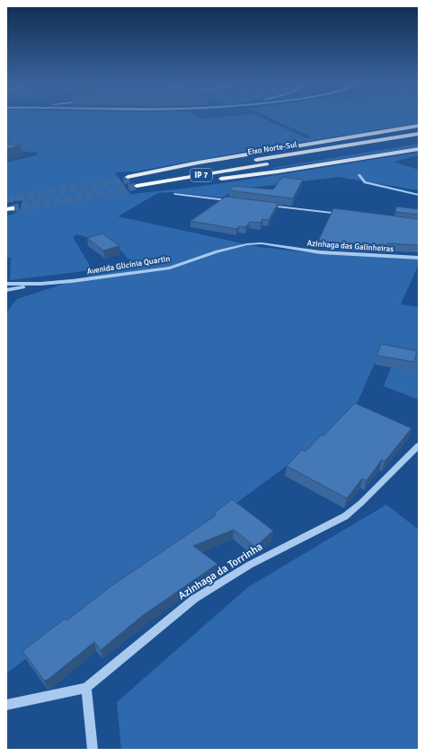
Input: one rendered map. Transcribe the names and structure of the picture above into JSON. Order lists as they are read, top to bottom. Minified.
{"streets":{"highway":["Eixo Norte-Sul","IP 7"],"street":["Azinhaga das Galinheiras","Avenida Glicínia Quartin","Azinhaga da Torrinha"]},"crossings":[["Azinhaga das Galinheiras","Avenida Glicínia Quartin"]]}
